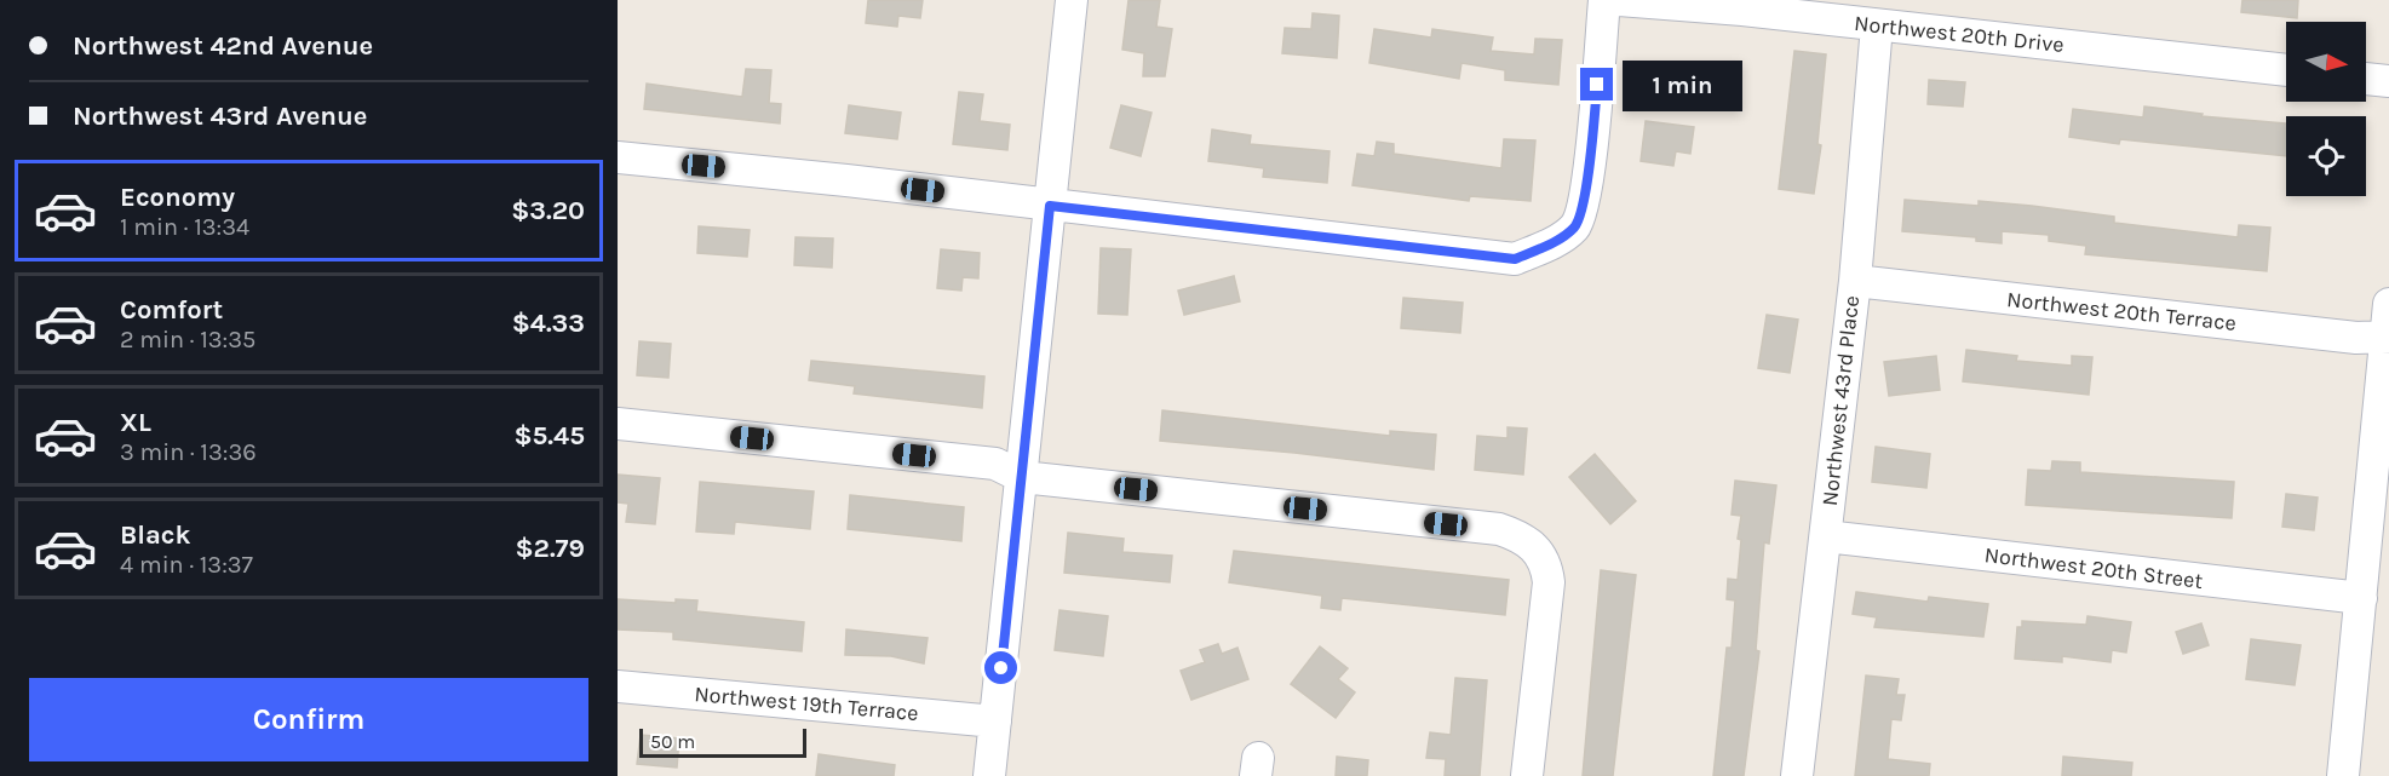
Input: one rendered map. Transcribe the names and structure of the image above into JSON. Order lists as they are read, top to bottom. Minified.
{"streets":{"street":["Northwest 20th Drive","Northwest 20th Terrace","Northwest 43rd Place","Northwest 20th Street","Northwest 19th Terrace"]},"crossings":[["Northwest 20th Drive","Northwest 43rd Place"],["Northwest 20th Terrace","Northwest 43rd Place"],["Northwest 43rd Place","Northwest 20th Street"]],"scale_bar":"50 m","north":"right","page":{"banner":["Northwest 42nd Avenue","Northwest 43rd Avenue"],"bubble":"1 min","list":[{"name":"Economy","note":"1 min · 13:34","value":"$3.20"},{"name":"Comfort","note":"2 min · 13:35","value":"$4.33"},{"name":"XL","note":"3 min · 13:36","value":"$5.45"},{"name":"Black","note":"4 min · 13:37","value":"$2.79"}],"buttons":"Confirm","scale":"50 m"}}
